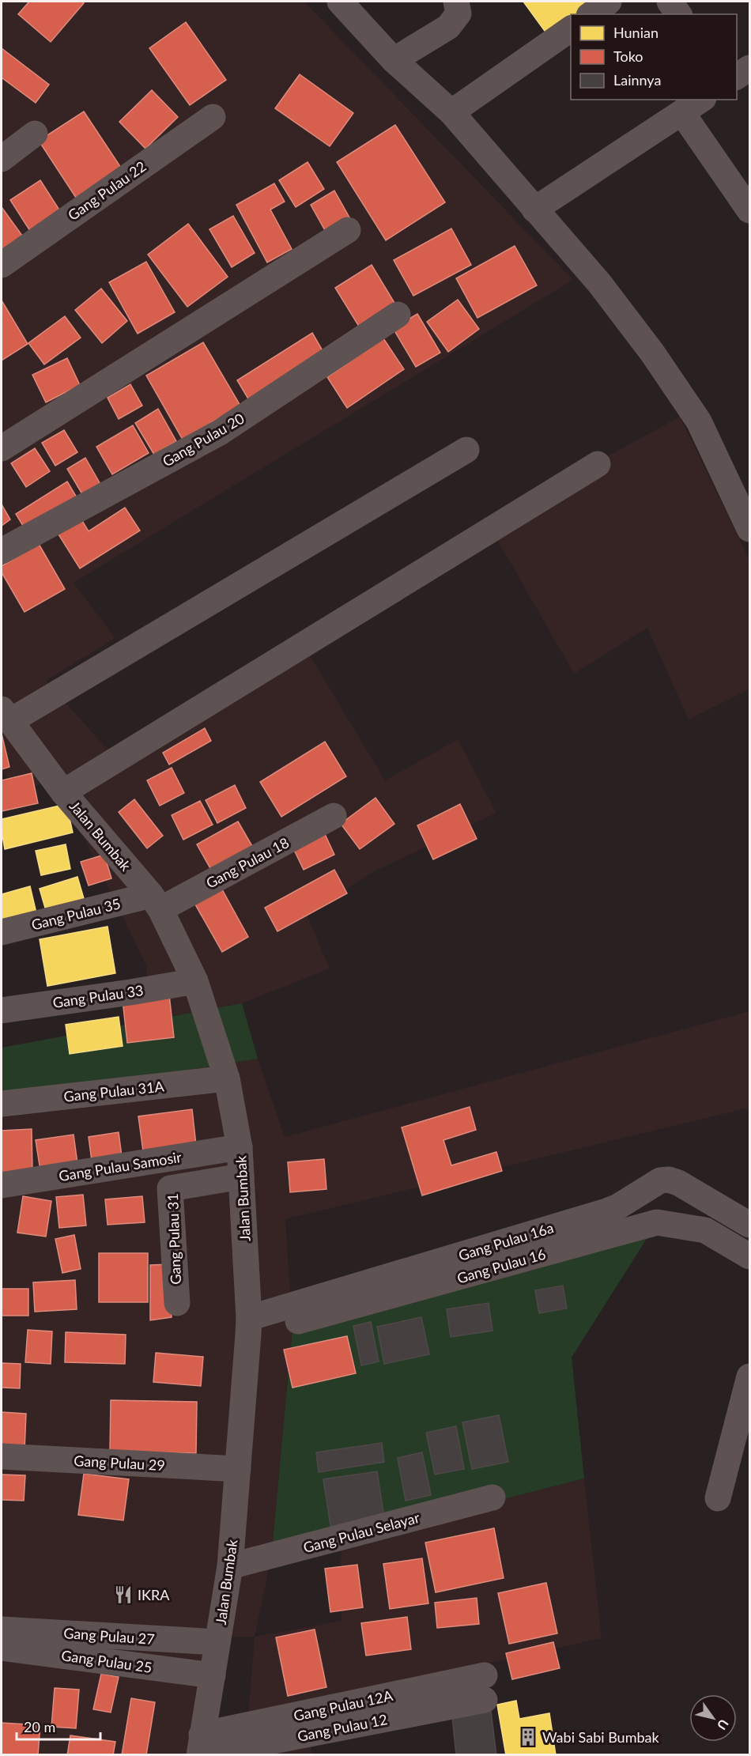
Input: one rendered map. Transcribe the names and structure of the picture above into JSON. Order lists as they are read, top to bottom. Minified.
{"streets":{"street":["Gang Pulau 22","Gang Pulau 20","Jalan Bumbak","Gang Pulau 18","Gang Pulau 35","Gang Pulau 33","Gang Pulau 31A","Gang Pulau Samosir","Gang Pulau 31","Gang Pulau 16a","Gang Pulau 16","Gang Pulau 29","Gang Pulau Selayar","Gang Pulau 27","Gang Pulau 25","Gang Pulau 12A"]},"crossings":[["Jalan Bumbak","Gang Pulau 18"],["Jalan Bumbak","Gang Pulau 35"],["Jalan Bumbak","Gang Pulau 33"],["Jalan Bumbak","Gang Pulau 31A"],["Jalan Bumbak","Gang Pulau Samosir"],["Jalan Bumbak","Gang Pulau 31"],["Jalan Bumbak","Gang Pulau 16a"],["Jalan Bumbak","Gang Pulau 16"],["Jalan Bumbak","Gang Pulau 29"],["Jalan Bumbak","Gang Pulau Selayar"],["Jalan Bumbak","Gang Pulau 27"],["Jalan Bumbak","Gang Pulau 25"],["Jalan Bumbak","Gang Pulau 12A"],["Gang Pulau 18","Gang Pulau 35"],["Gang Pulau 16a","Gang Pulau 16"]],"places":{"restaurant":["IKRA"],"building":["Wabi Sabi Bumbak"]},"legend":["Hunian","Toko","Lainnya"],"scale_bar":"20 m","north":"bottom right"}
